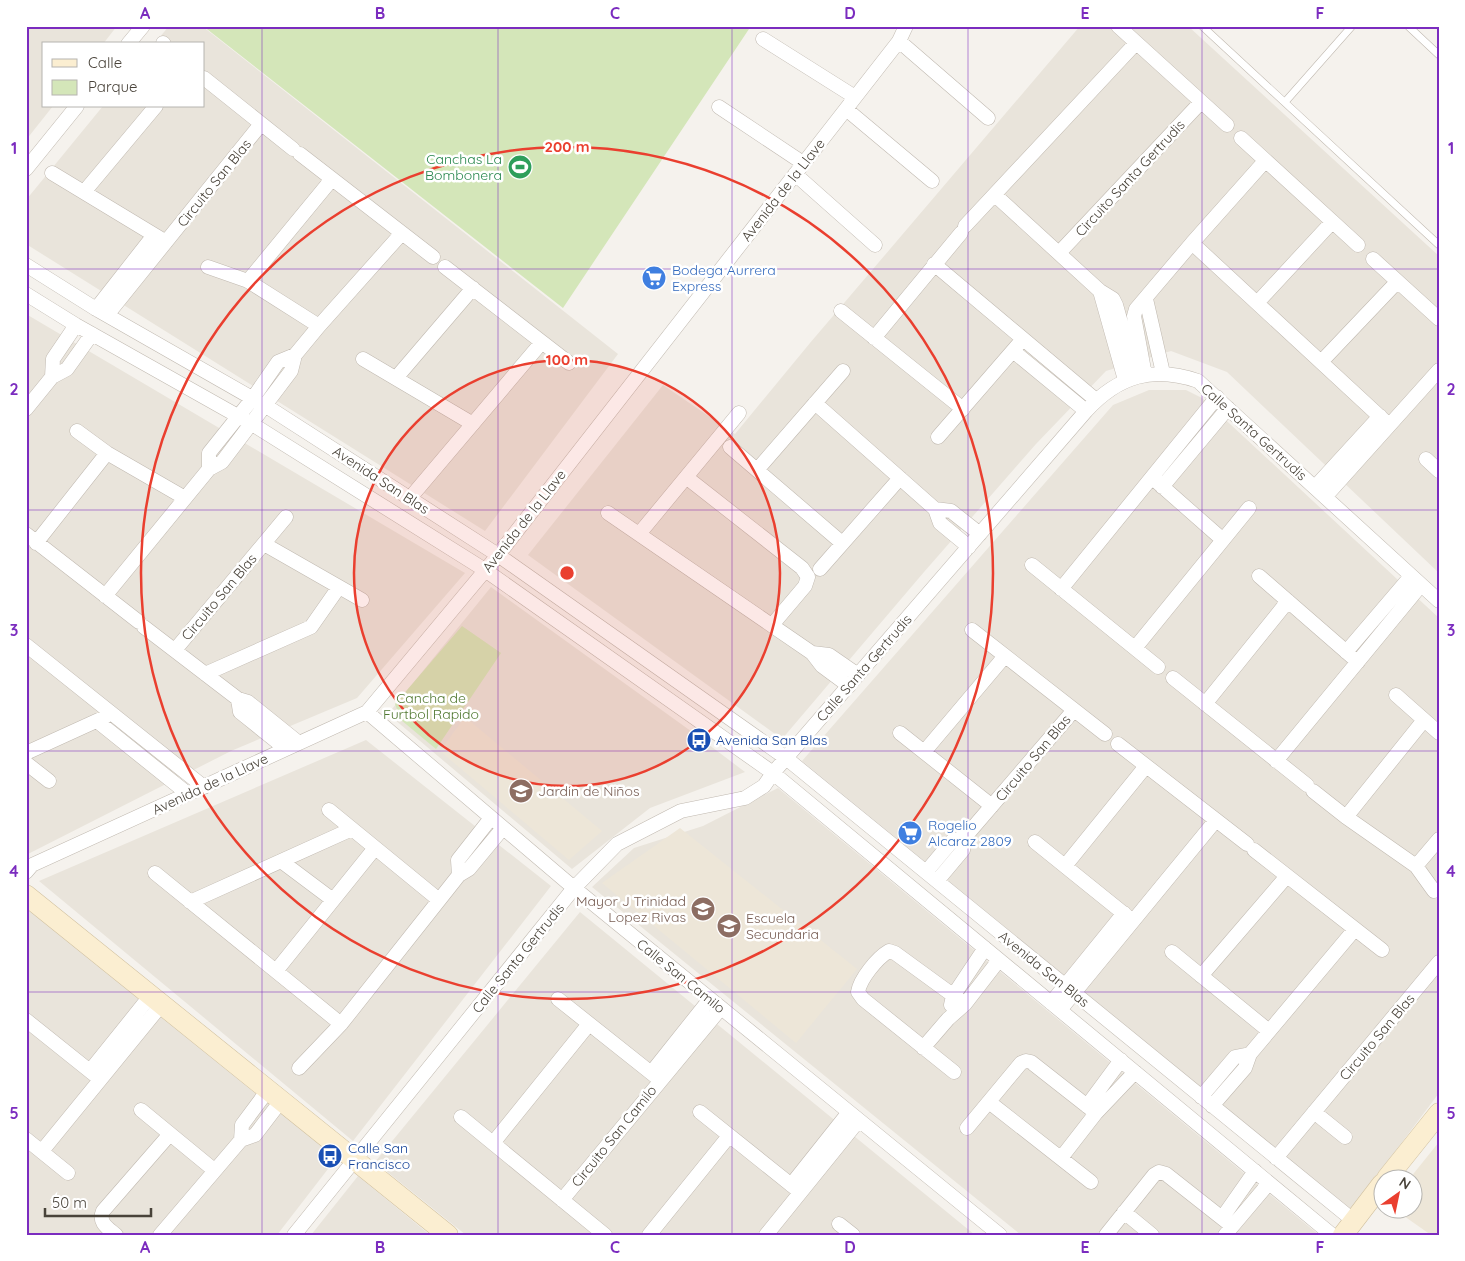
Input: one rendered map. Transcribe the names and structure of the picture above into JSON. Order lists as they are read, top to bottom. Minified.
{"streets":{"street":["Circuito Santa Gertrudis","Circuito San Blas","Avenida de la Llave","Calle Santa Gertrudis","Avenida San Blas","Calle San Camilo","Circuito San Camilo"]},"crossings":[["Circuito San Blas","Avenida de la Llave"],["Circuito San Blas","Avenida San Blas"],["Avenida de la Llave","Avenida San Blas"],["Avenida de la Llave","Calle San Camilo"],["Calle Santa Gertrudis","Avenida San Blas"],["Calle Santa Gertrudis","Calle San Camilo"],["Calle San Camilo","Circuito San Camilo"]],"parks":["Cancha de Furtbol Rapido"],"places":{"sports":["Canchas La Bombonera"],"supermarket":["Bodega Aurrera Express","Rogelio Alcaraz 2809"],"bus stop":["Avenida San Blas","Calle San Francisco"],"school or university":["Jardin de Niños","Mayor J Trinidad Lopez Rivas","Escuela Secundaria"]},"legend":["Calle","Parque"],"scale_bar":"50 m","north":"top right","grid":{"columns":["A","B","C","D","E","F"],"rows":["1","2","3","4","5"]},"rings":["200 m","100 m"]}
